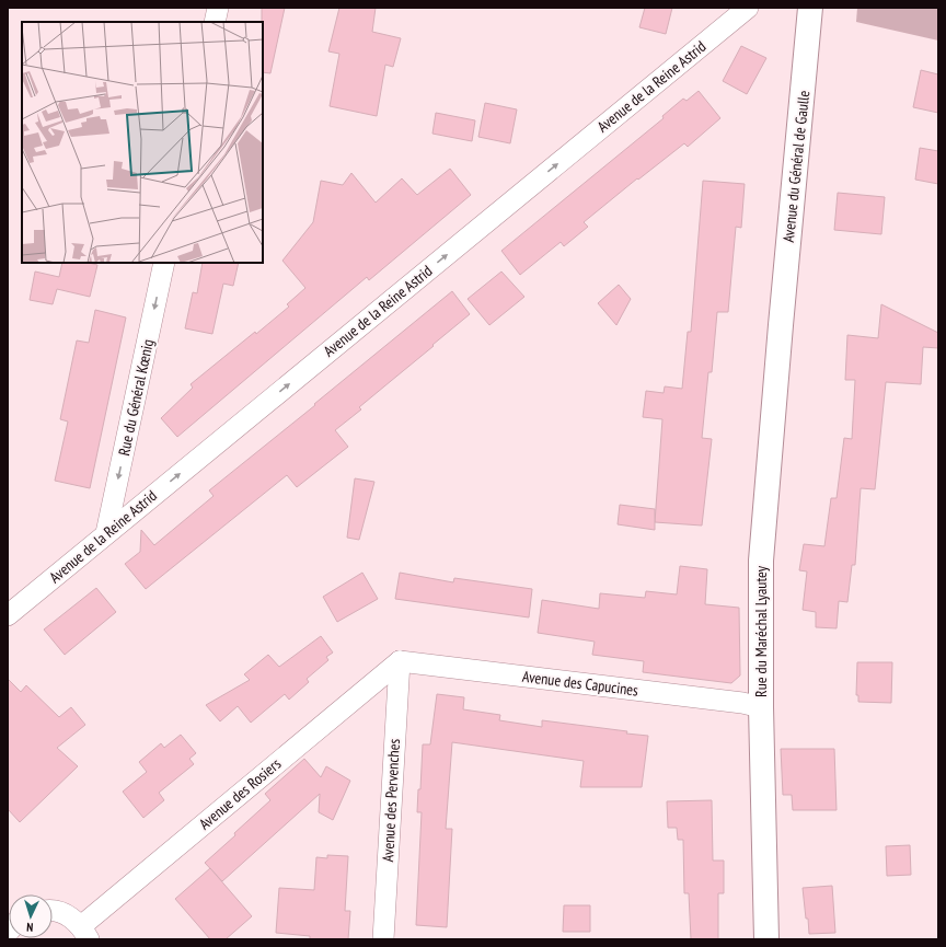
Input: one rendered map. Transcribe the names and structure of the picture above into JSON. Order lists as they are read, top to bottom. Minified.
{"streets":{"street":["Avenue de la Reine Astrid","Avenue du Général de Gaulle","Rue du Général Kœnig","Rue du Maréchal Lyautey","Avenue des Capucines","Avenue des Rosiers","Avenue des Pervenches"]},"crossings":[["Avenue de la Reine Astrid","Rue du Général Kœnig"],["Avenue du Général de Gaulle","Rue du Maréchal Lyautey"],["Rue du Maréchal Lyautey","Avenue des Capucines"],["Avenue des Capucines","Avenue des Rosiers"],["Avenue des Capucines","Avenue des Pervenches"],["Avenue des Rosiers","Avenue des Pervenches"]],"one_way":["Avenue de la Reine Astrid","Rue du Général Kœnig"],"north":"bottom"}
